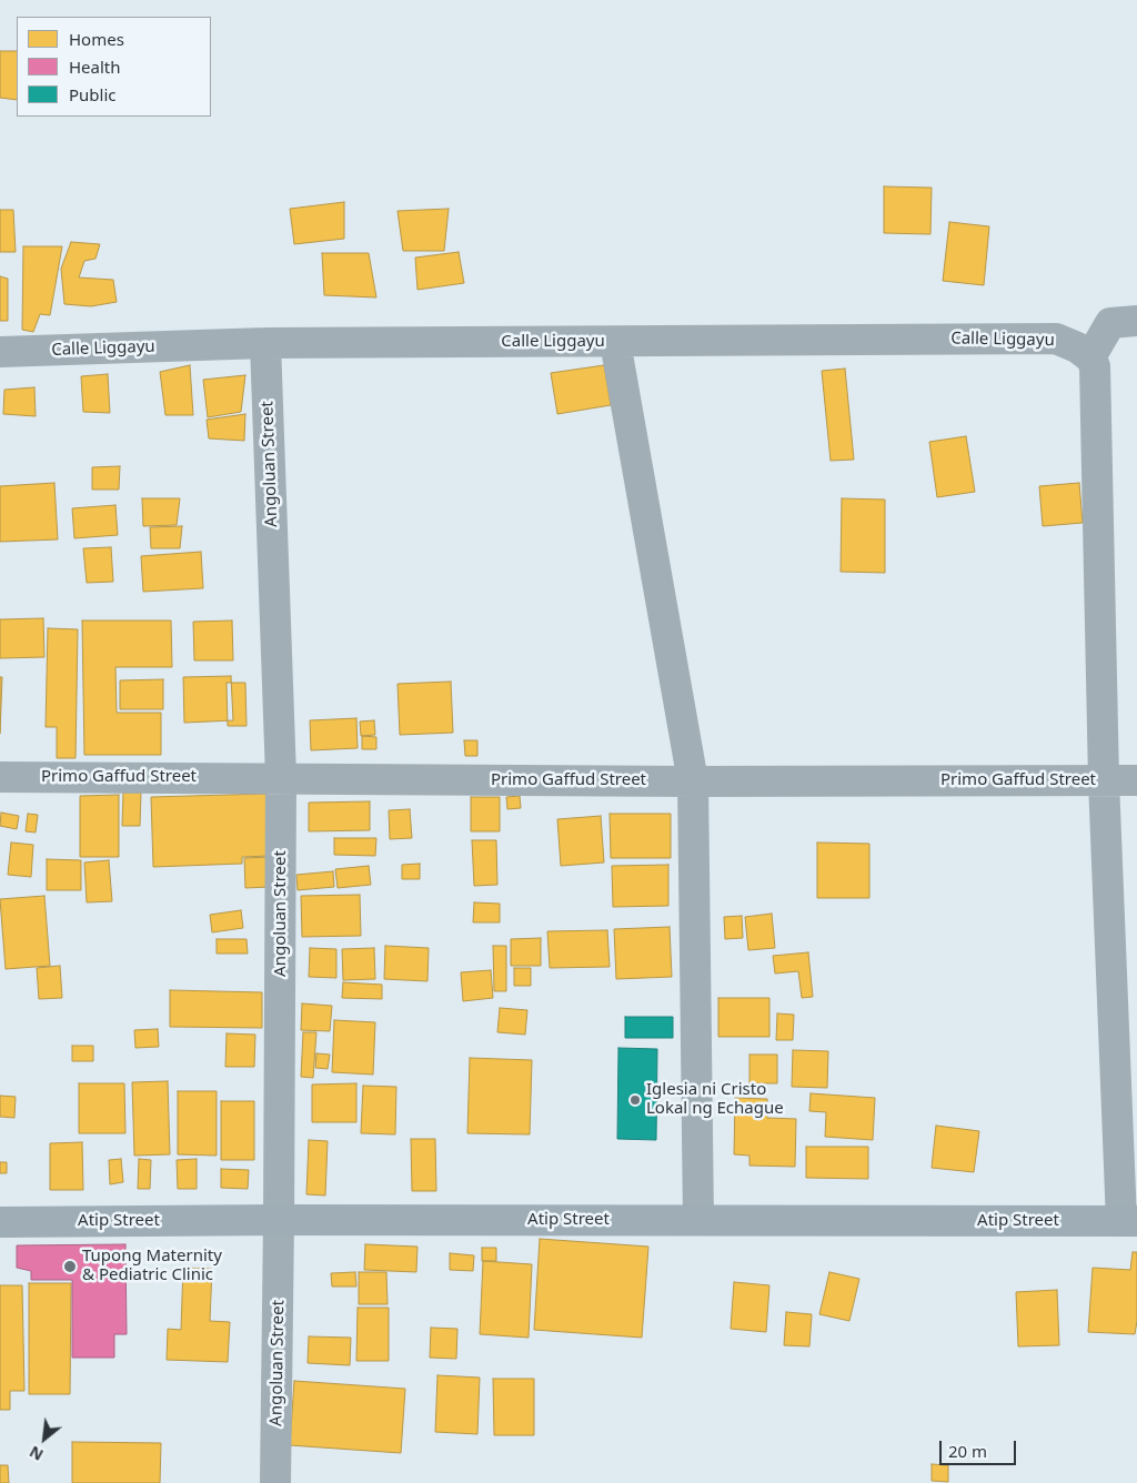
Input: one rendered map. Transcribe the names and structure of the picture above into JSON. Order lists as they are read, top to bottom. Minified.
{"streets":{"main road":["Atip Street"],"street":["Calle Liggayu","Angoluan Street","Primo Gaffud Street"]},"crossings":[["Calle Liggayu","Angoluan Street"],["Angoluan Street","Primo Gaffud Street"],["Angoluan Street","Atip Street"]],"places":["Iglesia ni Cristo Lokal ng Echague","Tupong Maternity & Pediatric Clinic"],"legend":["Homes","Health","Public"],"scale_bar":"20 m","north":"bottom left"}
